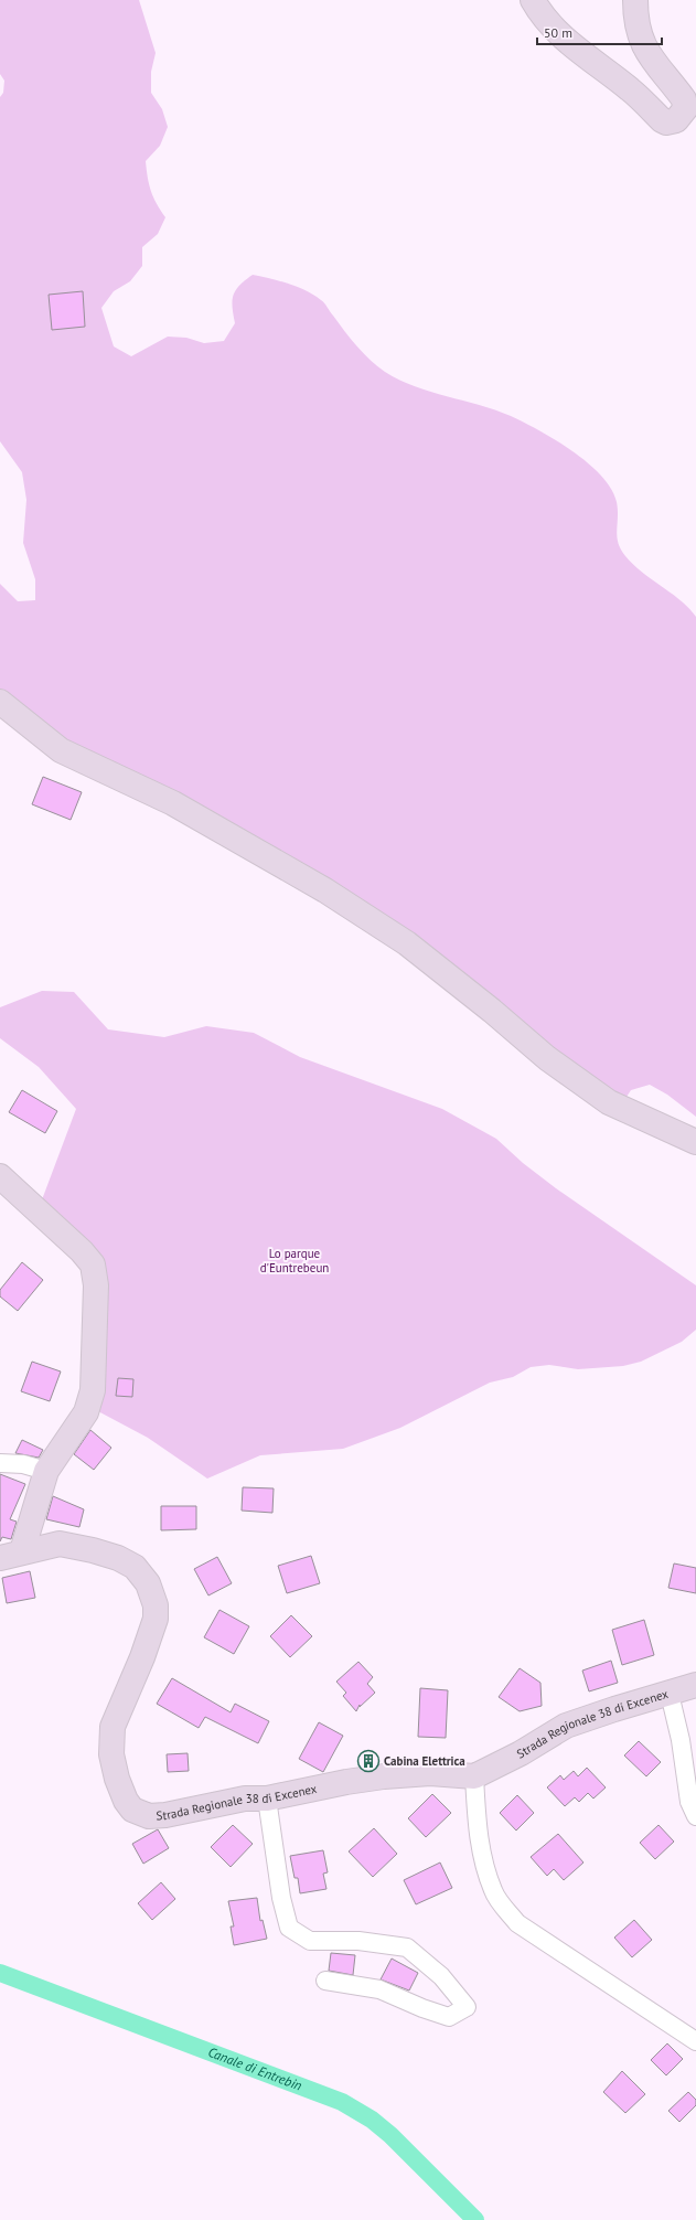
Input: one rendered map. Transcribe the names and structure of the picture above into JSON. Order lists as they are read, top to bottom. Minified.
{"streets":{"street":["Strada Regionale 38 di Excenex"]},"water":["Canale di Entrebin"],"parks":["Lo parque d'Euntrebeun"],"places":{"building":["Cabina Elettrica"]},"scale_bar":"50 m"}
